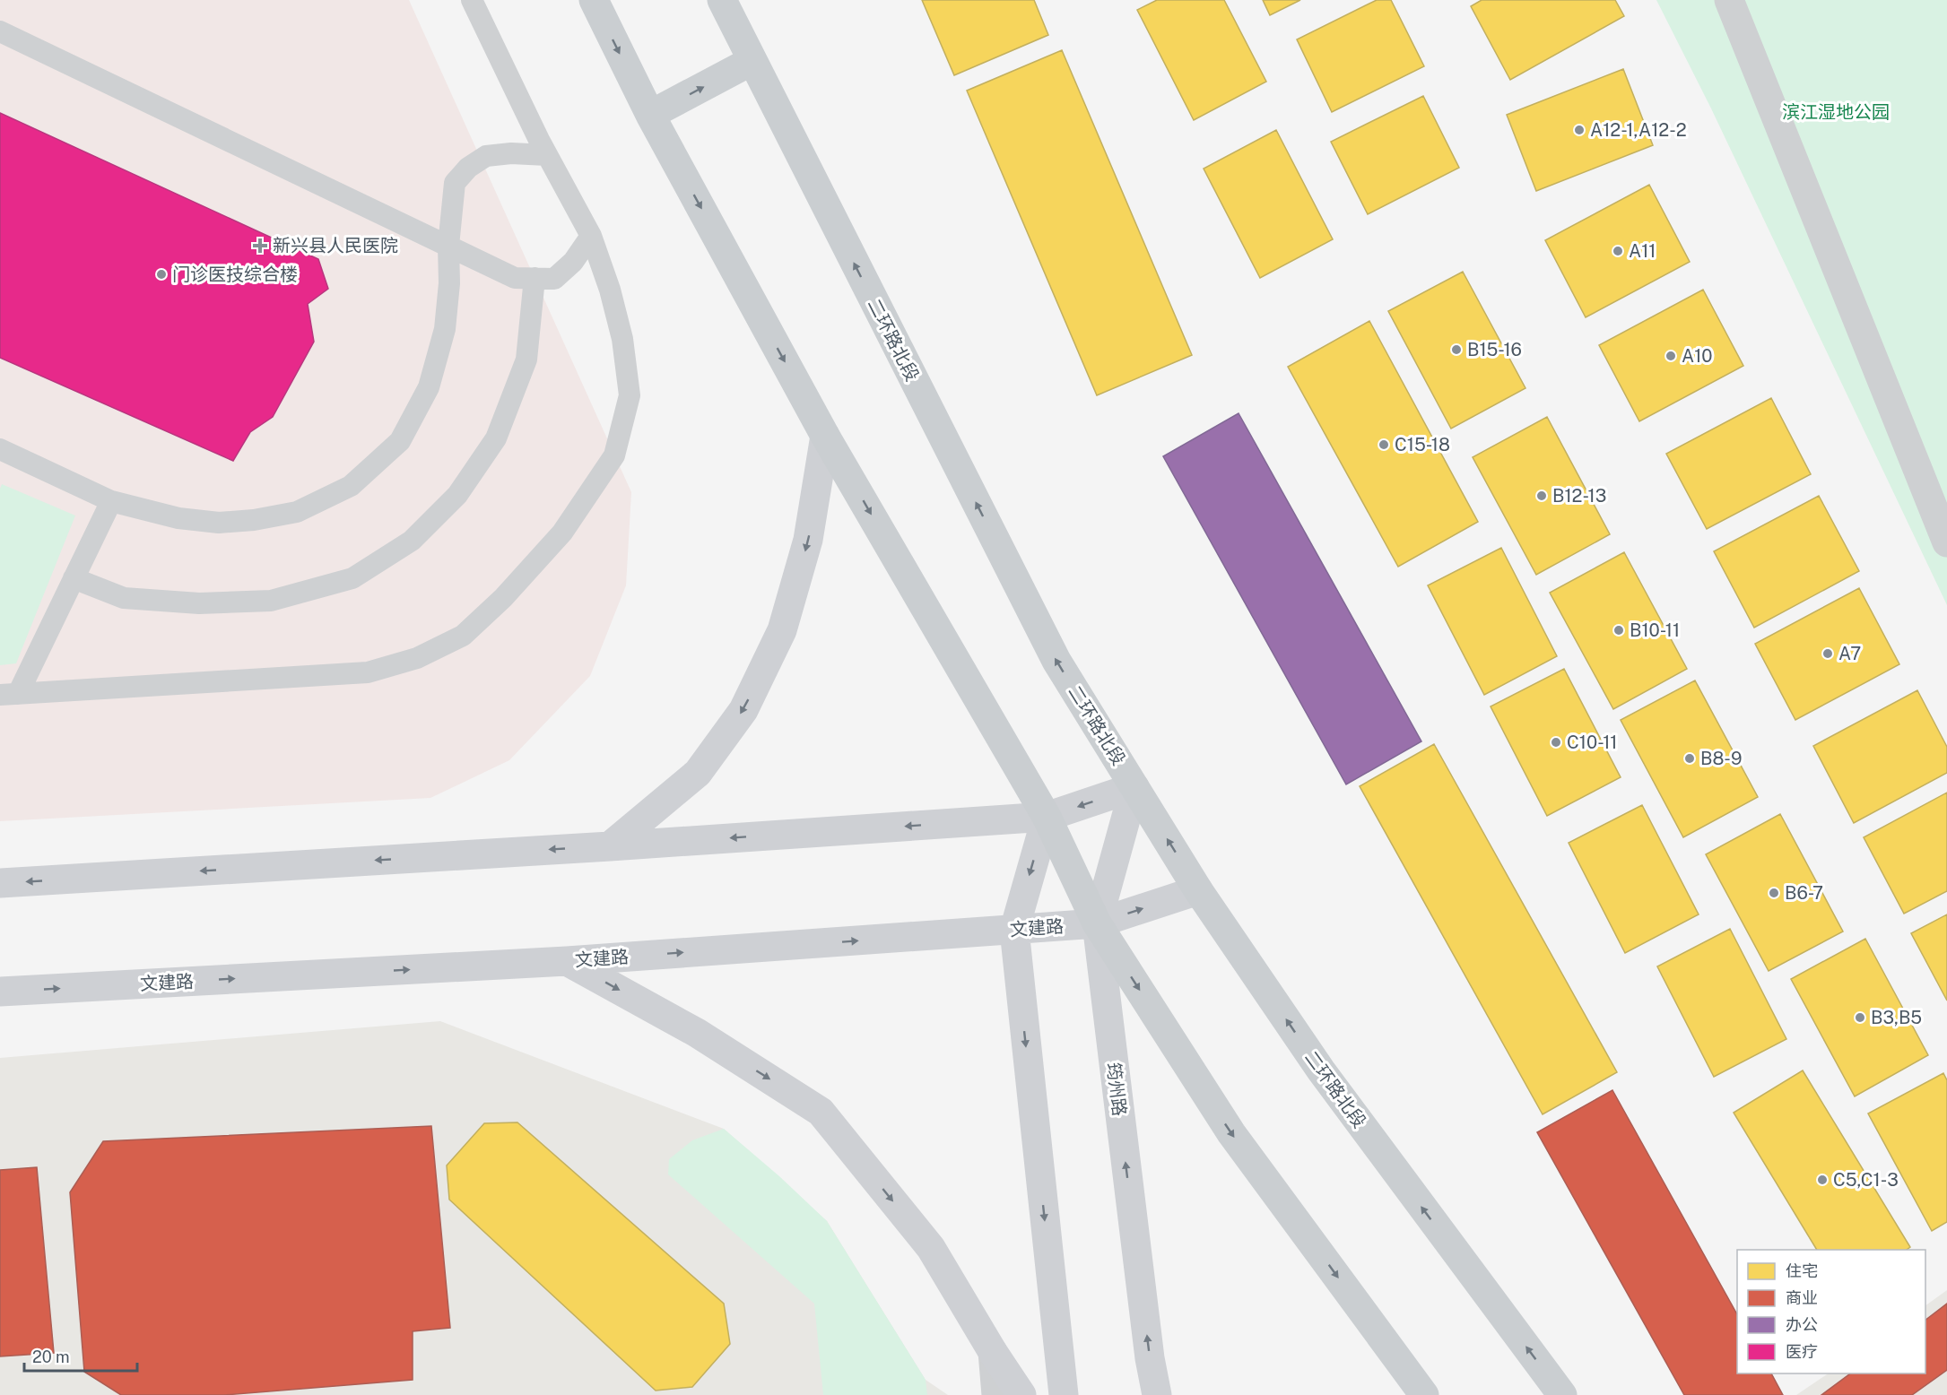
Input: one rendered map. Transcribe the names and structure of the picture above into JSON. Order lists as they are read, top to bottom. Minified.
{"streets":{"main road":["二环路北段","文建路","筠州路"]},"crossings":[["二环路北段","文建路"],["二环路北段","筠州路"],["文建路","筠州路"]],"parks":["滨江湿地公园"],"places":{"other":["A12-1,A12-2","A11","门诊医技综合楼","B15-16","A10","C15-18","B12-13","B10-11","A7","C10-11","B8-9","B6-7","B3,B5","C5,C1-3"],"health":["新兴县人民医院"]},"legend":["住宅","商业","办公","医疗"],"scale_bar":"20 m"}
